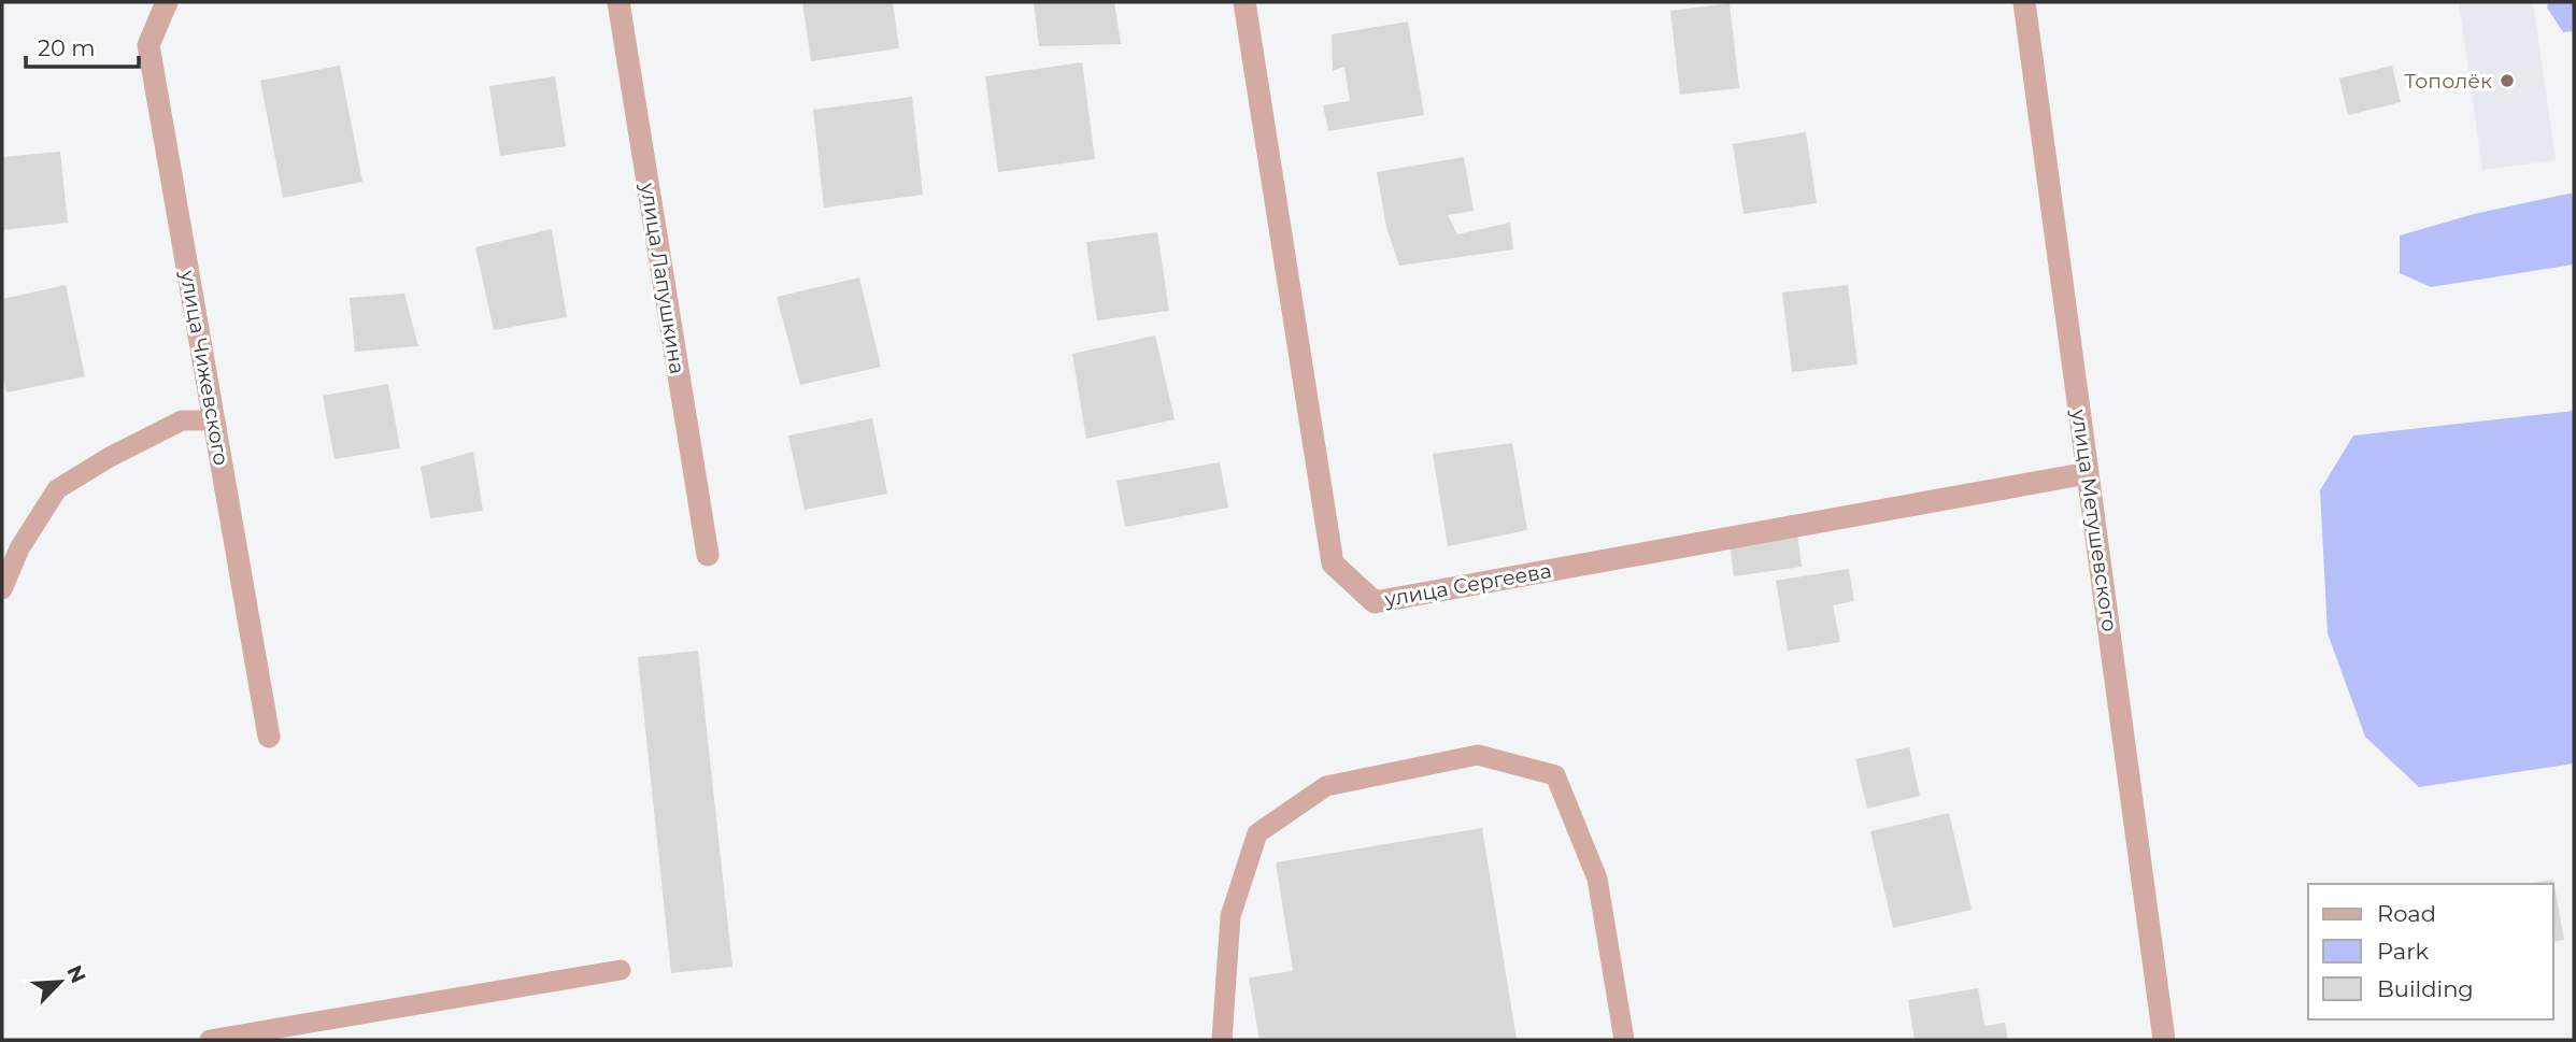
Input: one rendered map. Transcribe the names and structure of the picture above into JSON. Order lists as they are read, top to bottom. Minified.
{"streets":{"street":["улица Лапушкина","улица Чижевского","улица Метушевского","улица Сергеева"]},"crossings":[["улица Метушевского","улица Сергеева"]],"places":["Тополёк"],"legend":["Road","Park","Building"],"scale_bar":"20 m","north":"top right"}
